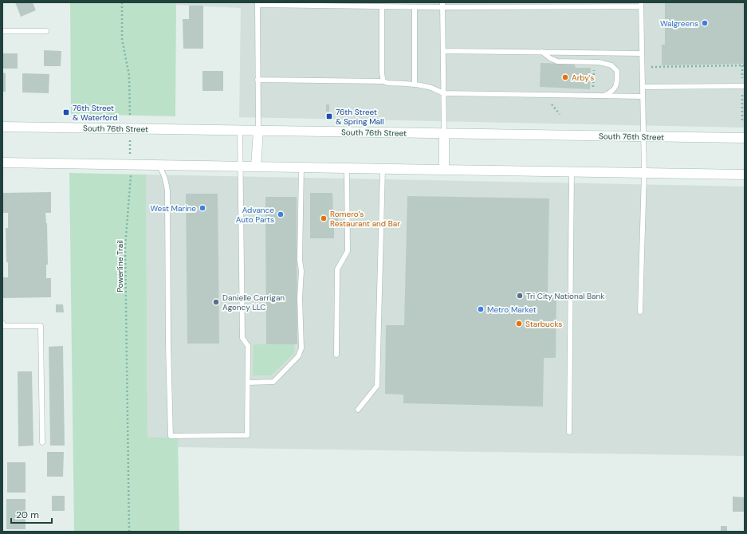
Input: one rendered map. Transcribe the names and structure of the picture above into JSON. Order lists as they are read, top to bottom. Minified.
{"streets":{"main road":["South 76th Street"],"path":["Powerline Trail"]},"crossings":[["South 76th Street","Powerline Trail"]],"places":{"other":["Walgreens","Arby's","West Marine","Advance Auto Parts","Romero’s Restaurant and Bar","Tri City National Bank","Danielle Carrigan Agency LLC","Metro Market","Starbucks"],"transit":["76th Street & Waterford","76th Street & Spring Mall"]},"scale_bar":"20 m"}
